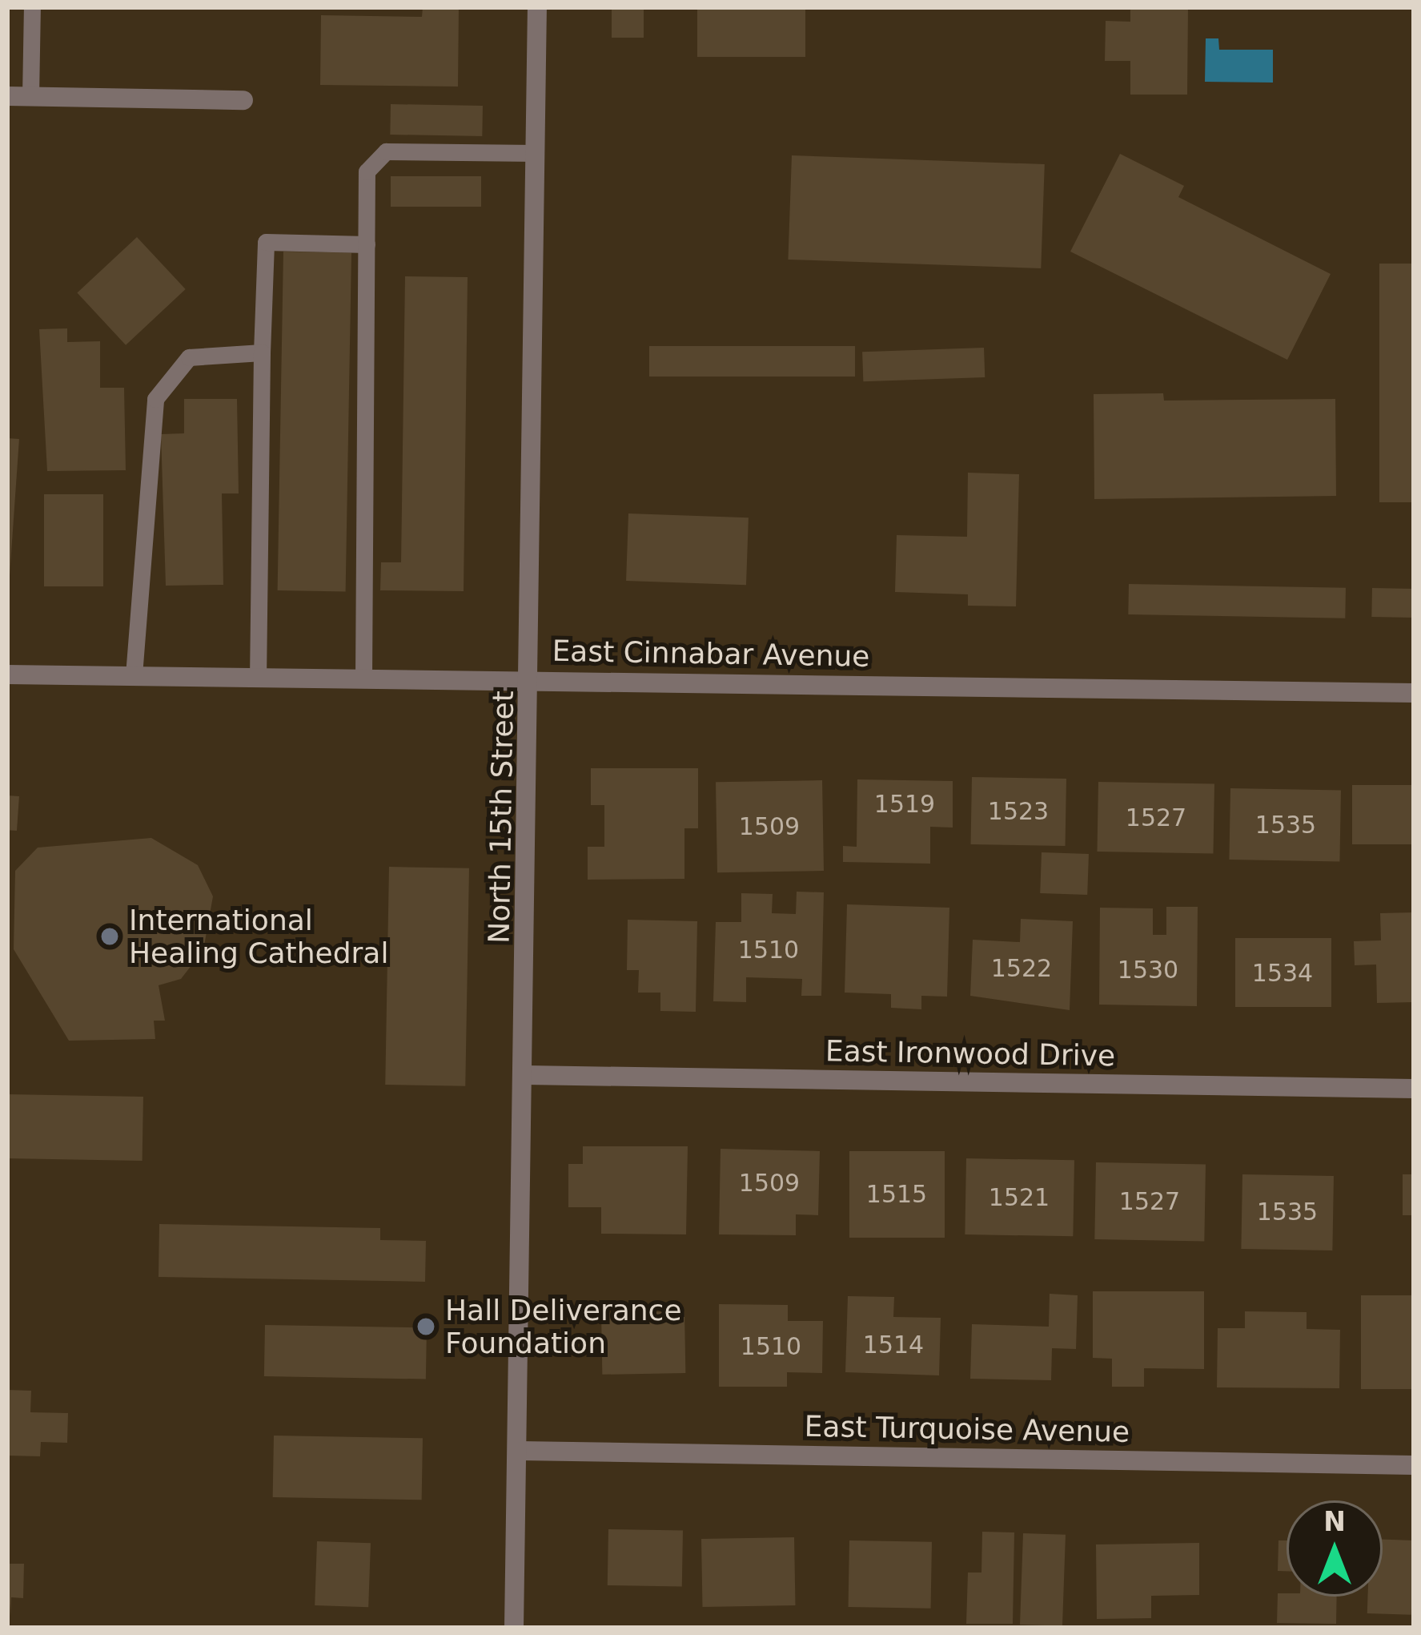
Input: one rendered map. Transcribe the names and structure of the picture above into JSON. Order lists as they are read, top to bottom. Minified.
{"streets":{"street":["East Cinnabar Avenue","North 15th Street","East Ironwood Drive","East Turquoise Avenue"]},"crossings":[["East Cinnabar Avenue","North 15th Street"],["North 15th Street","East Ironwood Drive"],["North 15th Street","East Turquoise Avenue"]],"places":["International Healing Cathedral","Hall Deliverance Foundation"],"house_numbers":["1519","1523","1527","1535","1509","1510","1522","1530","1534","1509","1515","1521","1527","1535","1514","1510"],"north":"top"}
